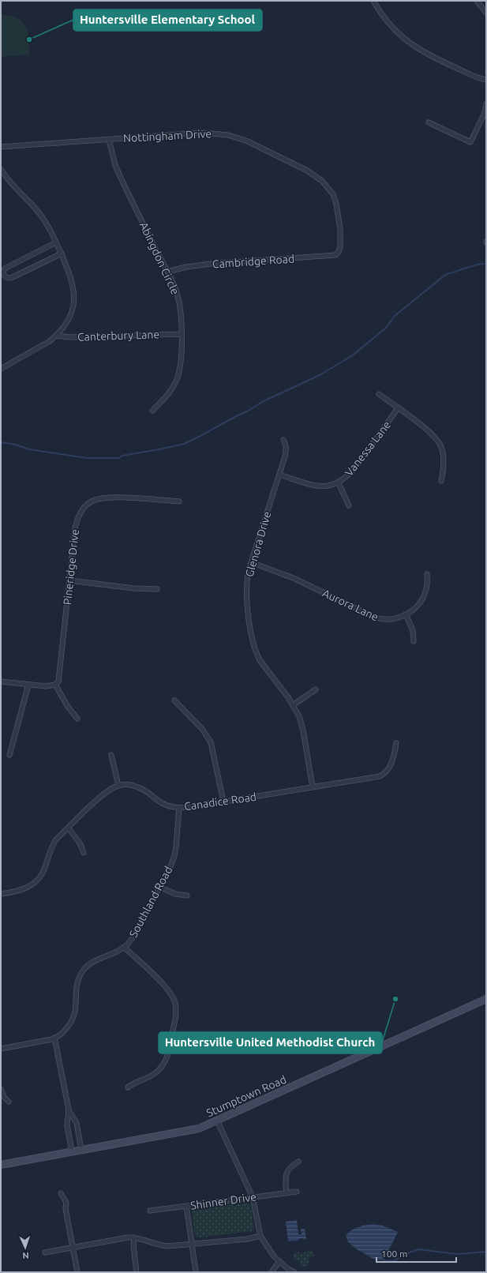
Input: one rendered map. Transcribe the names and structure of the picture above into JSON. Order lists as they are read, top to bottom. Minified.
{"streets":{"street":["Nottingham Drive","Abingdon Circle","Cambridge Road","Canterbury Lane","Vanessa Lane","Glenora Drive","Pineridge Drive","Aurora Lane","Canadice Road","Southland Road","Stumptown Road","Shinner Drive"]},"crossings":[["Nottingham Drive","Abingdon Circle"],["Nottingham Drive","Cambridge Road"],["Abingdon Circle","Cambridge Road"],["Abingdon Circle","Canterbury Lane"],["Vanessa Lane","Glenora Drive"],["Glenora Drive","Aurora Lane"],["Glenora Drive","Canadice Road"],["Canadice Road","Southland Road"]],"places":["Huntersville Elementary School","Huntersville United Methodist Church"],"scale_bar":"100 m","north":"bottom"}
